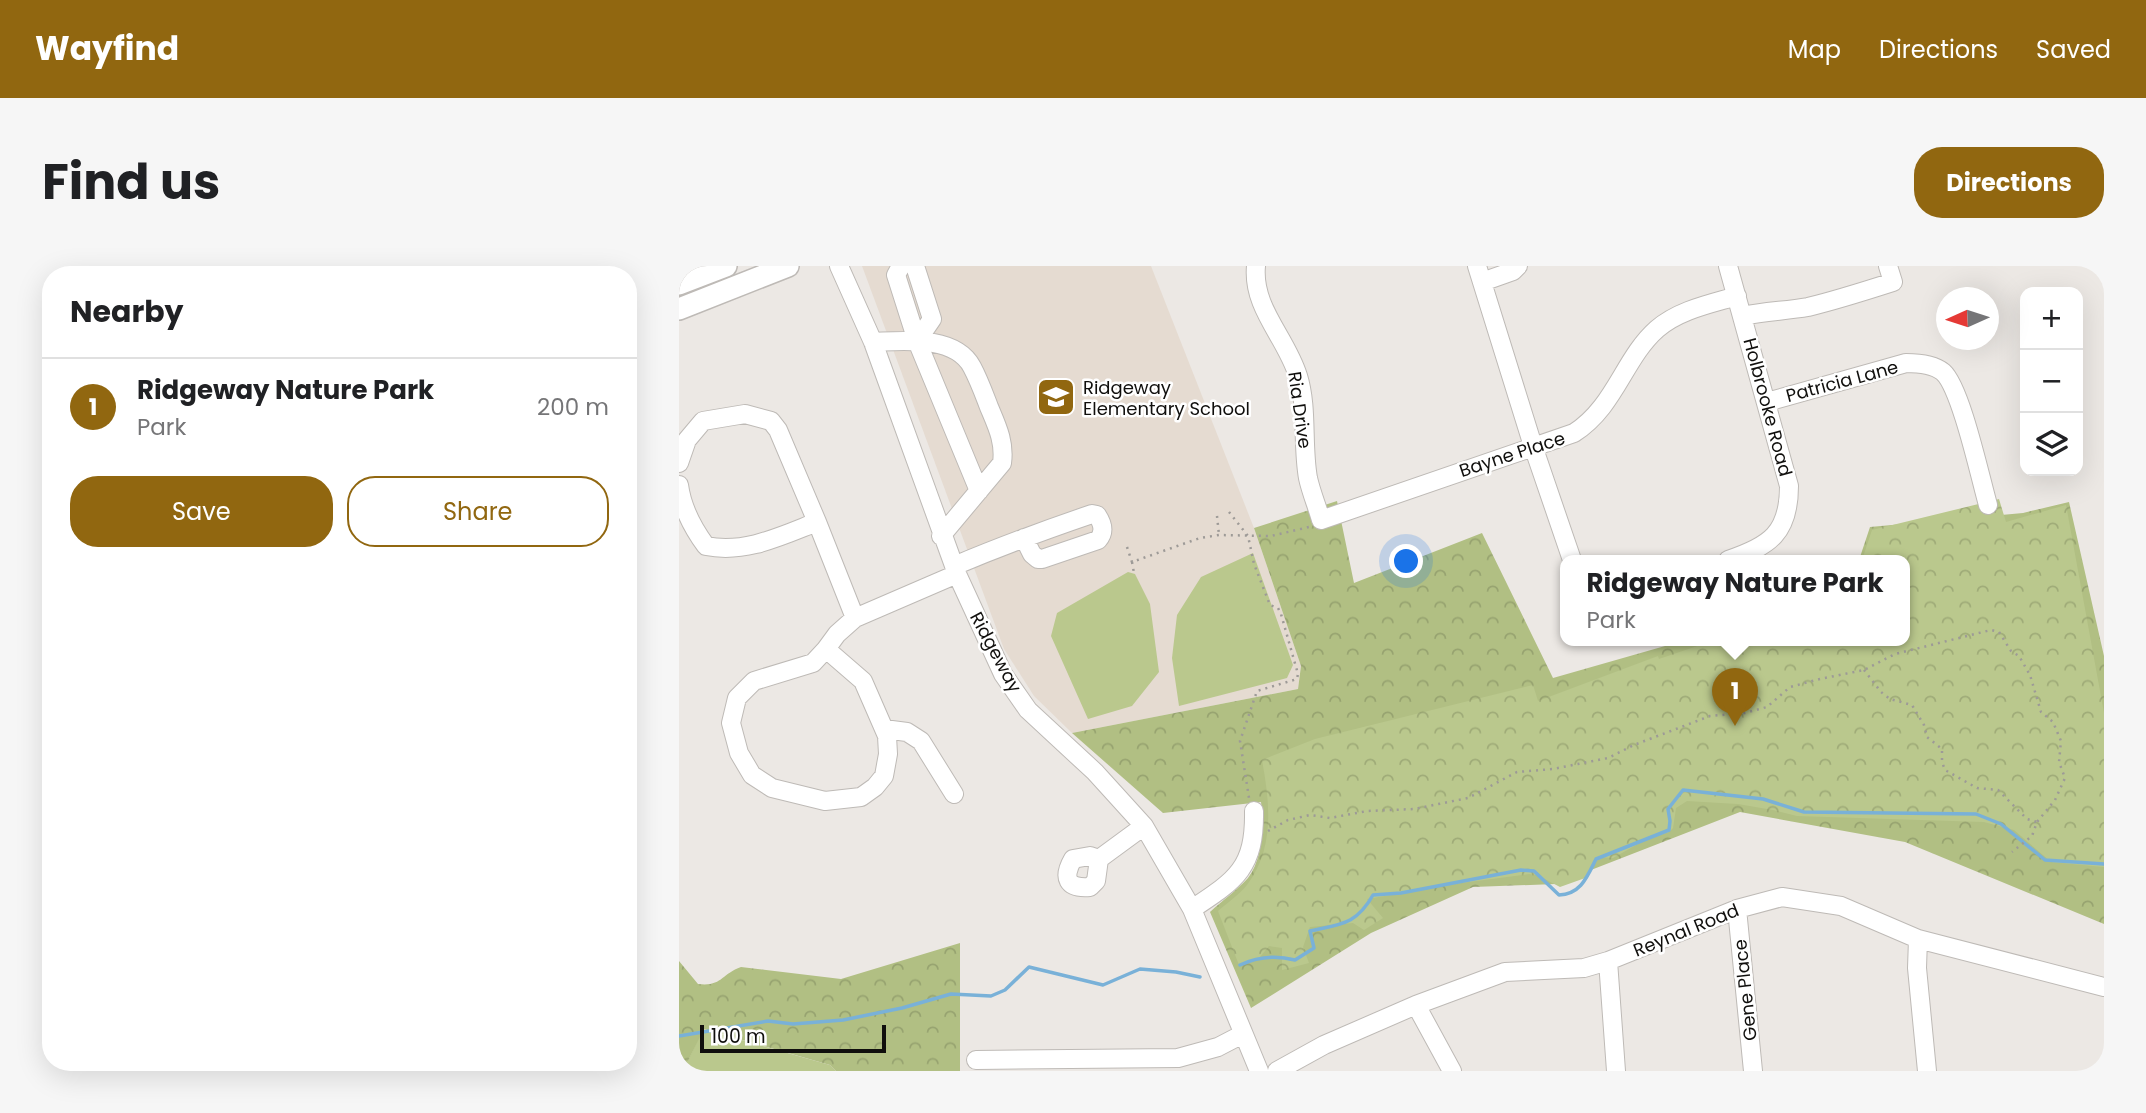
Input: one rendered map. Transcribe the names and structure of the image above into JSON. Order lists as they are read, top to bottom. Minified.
{"streets":{"street":["Patricia Lane","Holbrooke Road","Ria Drive","Bayne Place","Ridgeway","Reynal Road","Gene Place"]},"crossings":[["Patricia Lane","Holbrooke Road"],["Holbrooke Road","Bayne Place"],["Ria Drive","Bayne Place"],["Reynal Road","Gene Place"]],"places":{"school or university":["Ridgeway Elementary School"]},"scale_bar":"100 m","north":"left","page":{"header":"Wayfind","nav":["Map","Directions","Saved"],"title":"Find us","buttons":["Directions",["Save","Share"]],"heading":"Nearby","map_buttons":["+","−"],"list":[{"mark":"1","name":"Ridgeway Nature Park","note":"Park","value":"200 m"}],"popup":["Ridgeway Nature Park","Park"],"pins":"1","scale":"100 m"}}
